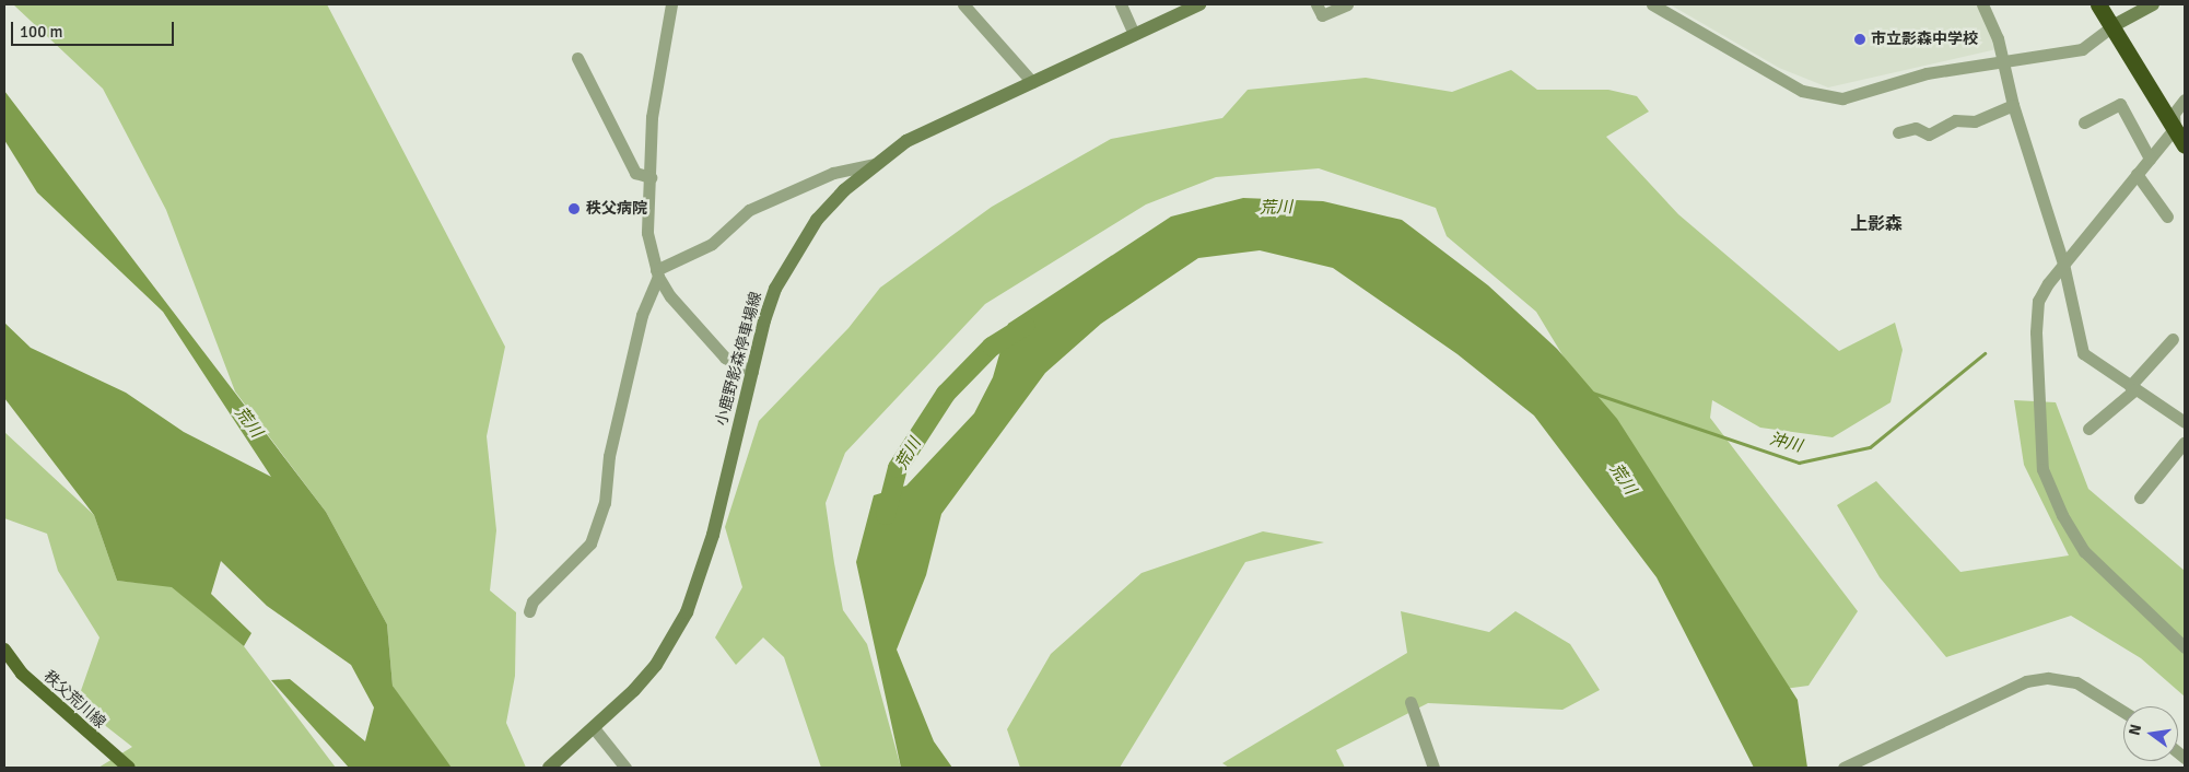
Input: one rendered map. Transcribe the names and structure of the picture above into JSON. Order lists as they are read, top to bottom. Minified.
{"streets":{"main road":["小鹿野影森停車場線","秩父荒川線"]},"districts":["上影森"],"water":["荒川","沖川"],"places":["市立影森中学校","秩父病院"],"scale_bar":"100 m","north":"left"}
